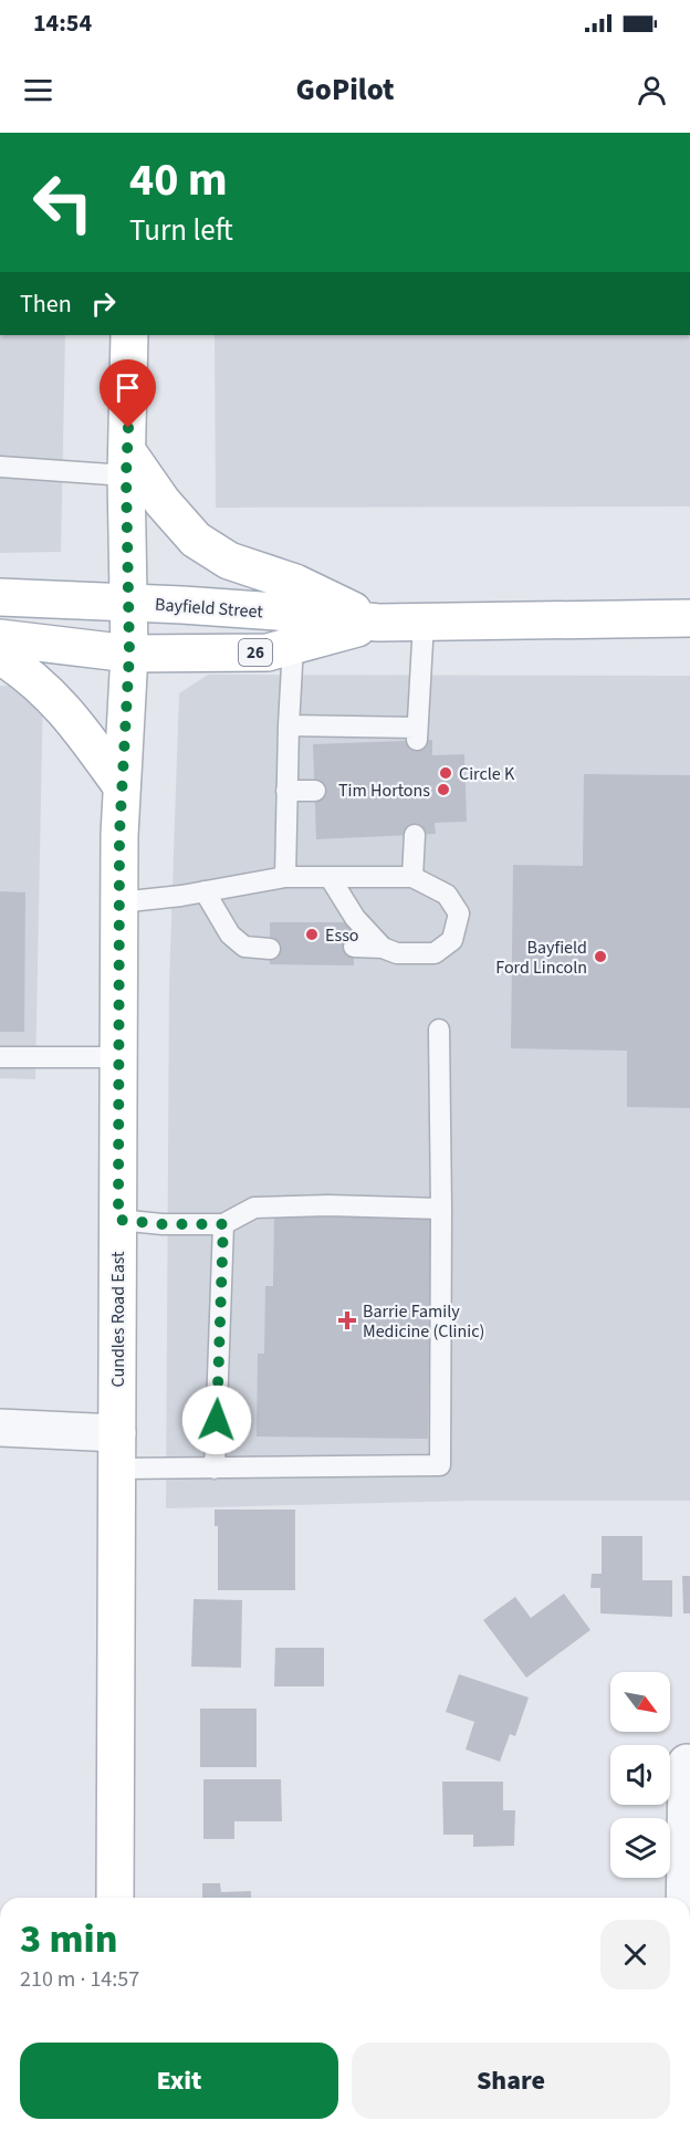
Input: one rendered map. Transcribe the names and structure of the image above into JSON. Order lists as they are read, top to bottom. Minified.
{"streets":{"main road":["Bayfield Street","26","Cundles Road East"]},"crossings":[["Bayfield Street","Cundles Road East"]],"places":{"other":["Circle K","Tim Hortons","Esso","Bayfield Ford Lincoln"],"health":["Barrie Family Medicine (Clinic)"]},"north":"bottom right","page":{"status":"14:54","header":"GoPilot","turn":["40 m","Turn left"],"then":"Then","heading":["3 min","210 m · 14:57"],"buttons":["Exit","Share"]}}
